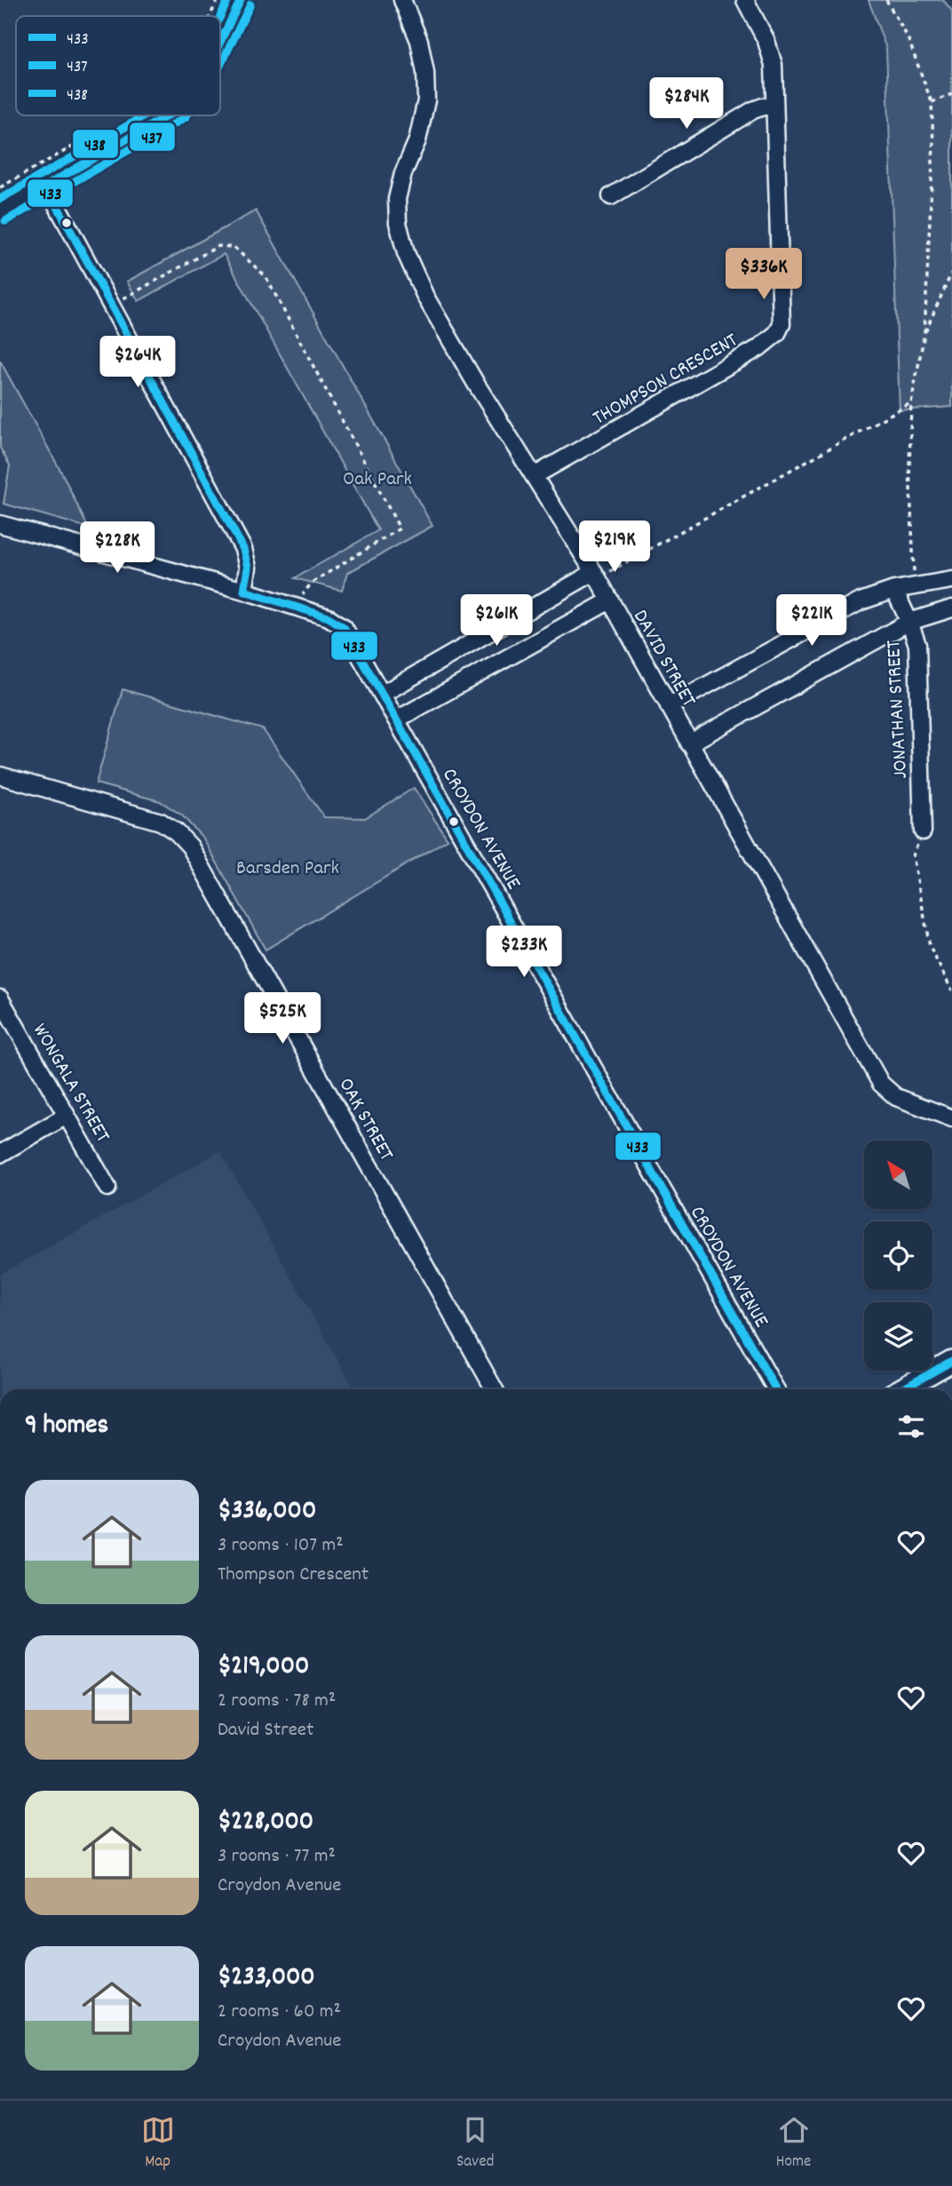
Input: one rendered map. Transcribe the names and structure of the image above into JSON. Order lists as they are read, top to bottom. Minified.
{"streets":{"street":["THOMPSON CRESCENT","DAVID STREET","JONATHAN STREET","CROYDON AVENUE","WONGALA STREET","OAK STREET"]},"crossings":[["THOMPSON CRESCENT","DAVID STREET"]],"parks":["Oak Park","Barsden Park"],"lines":["transit line 433","transit line 438","transit line 437"],"legend":["433","437","438"],"north":"top left","page":{"price":["$284K","$336K","$264K","$219K","$228K","$261K","$221K","$233K","$525K"],"heading":"9 homes","list":[{"name":"$336,000","note":"3 rooms · 107 m² · Thompson Crescent"},{"name":"$219,000","note":"2 rooms · 78 m² · David Street"},{"name":"$228,000","note":"3 rooms · 77 m² · Croydon Avenue"},{"name":"$233,000","note":"2 rooms · 60 m² · Croydon Avenue"}],"tabs":["Map","Saved","Home"]}}
